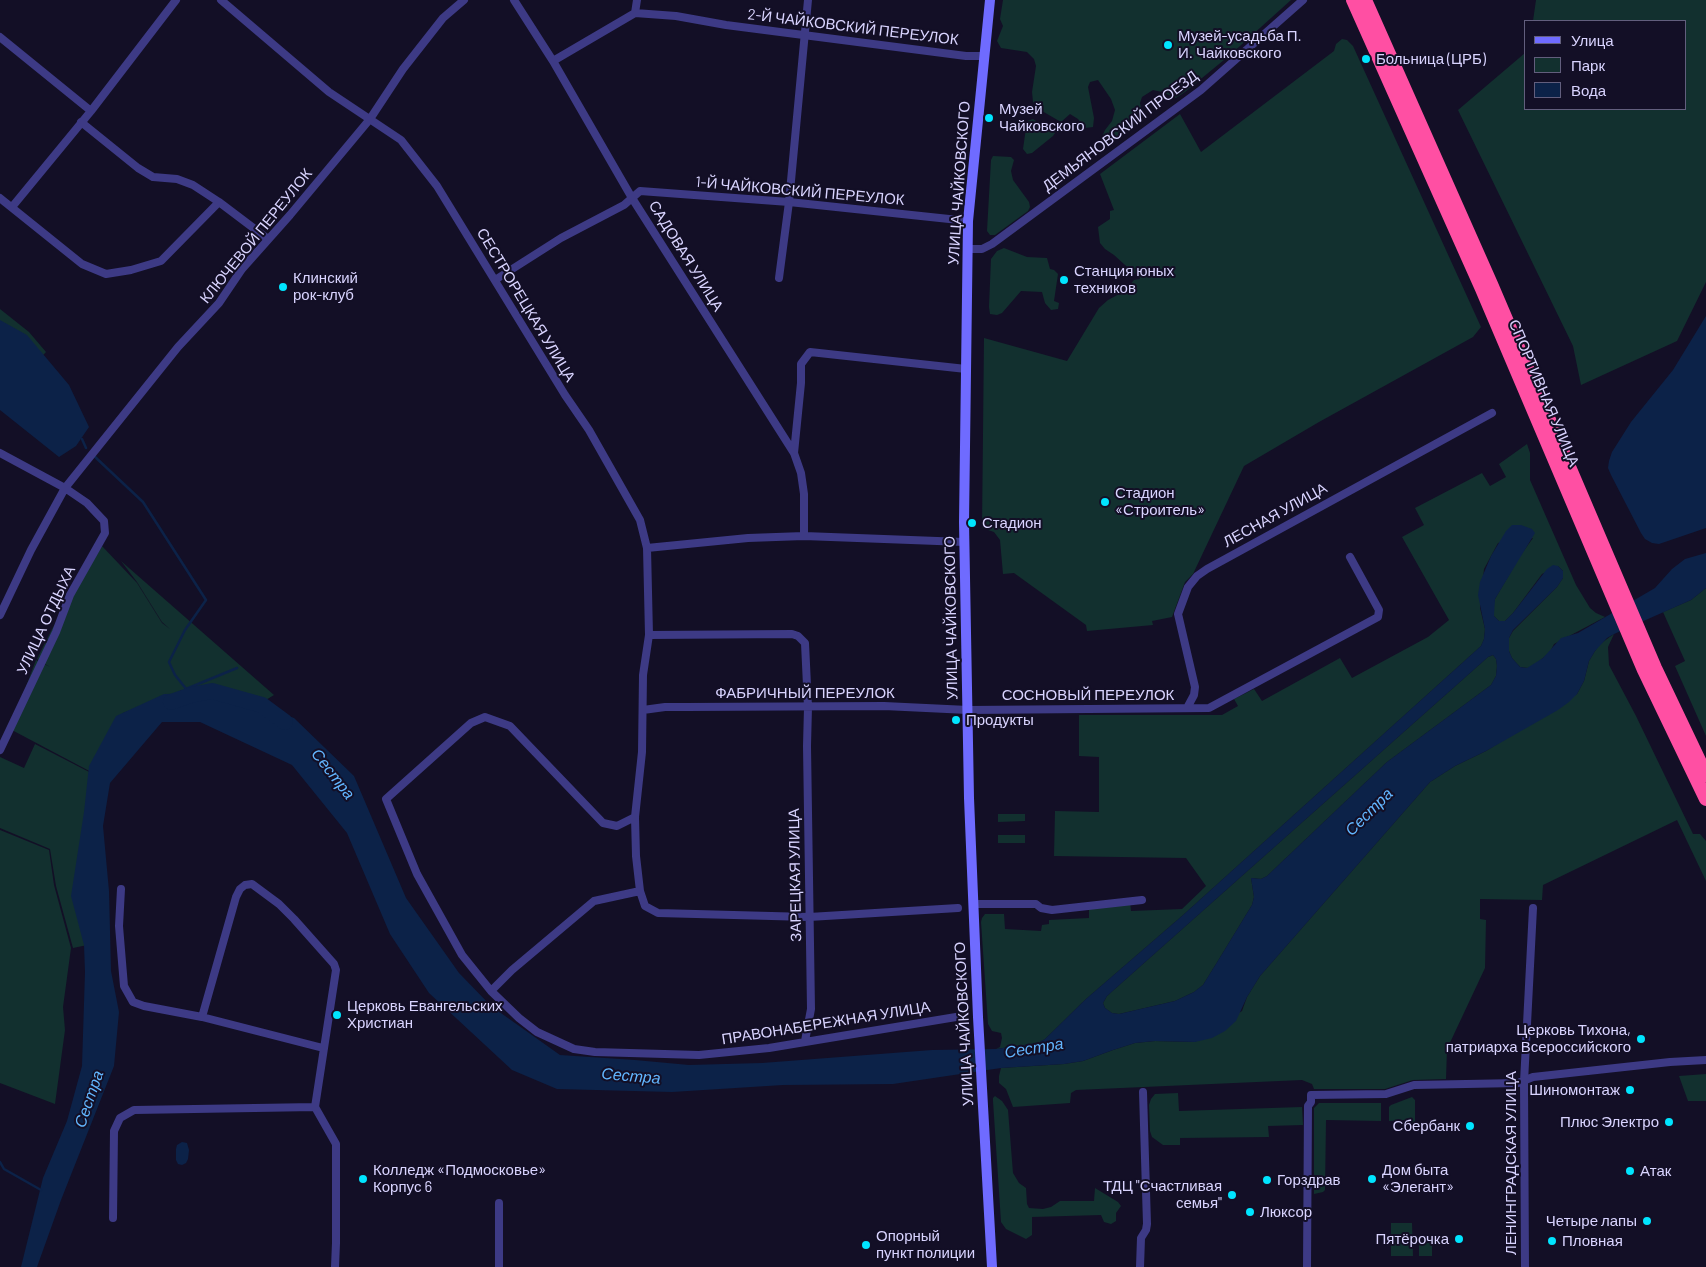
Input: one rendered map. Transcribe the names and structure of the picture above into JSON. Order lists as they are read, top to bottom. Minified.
{"streets":{"highway":["СПОРТИВНАЯ УЛИЦА"],"street":["2-Й ЧАЙКОВСКИЙ ПЕРЕУЛОК","ДЕМЬЯНОВСКИЙ ПРОЕЗД","УЛИЦА ЧАЙКОВСКОГО","1-Й ЧАЙКОВСКИЙ ПЕРЕУЛОК","КЛЮЧЕВОЙ ПЕРЕУЛОК","САДОВАЯ УЛИЦА","СЕСТРОРЕЦКАЯ УЛИЦА","ЛЕСНАЯ УЛИЦА","УЛИЦА ОТДЫХА","ФАБРИЧНЫЙ ПЕРЕУЛОК","СОСНОВЫЙ ПЕРЕУЛОК","ЗАРЕЦКАЯ УЛИЦА","ПРАВОНАБЕРЕЖНАЯ УЛИЦА","ЛЕНИНГРАДСКАЯ УЛИЦА"]},"crossings":[["2-Й ЧАЙКОВСКИЙ ПЕРЕУЛОК","УЛИЦА ЧАЙКОВСКОГО"],["ДЕМЬЯНОВСКИЙ ПРОЕЗД","УЛИЦА ЧАЙКОВСКОГО"],["УЛИЦА ЧАЙКОВСКОГО","1-Й ЧАЙКОВСКИЙ ПЕРЕУЛОК"],["УЛИЦА ЧАЙКОВСКОГО","ФАБРИЧНЫЙ ПЕРЕУЛОК"],["УЛИЦА ЧАЙКОВСКОГО","СОСНОВЫЙ ПЕРЕУЛОК"],["1-Й ЧАЙКОВСКИЙ ПЕРЕУЛОК","САДОВАЯ УЛИЦА"],["1-Й ЧАЙКОВСКИЙ ПЕРЕУЛОК","СЕСТРОРЕЦКАЯ УЛИЦА"],["КЛЮЧЕВОЙ ПЕРЕУЛОК","СЕСТРОРЕЦКАЯ УЛИЦА"],["КЛЮЧЕВОЙ ПЕРЕУЛОК","УЛИЦА ОТДЫХА"],["СЕСТРОРЕЦКАЯ УЛИЦА","ФАБРИЧНЫЙ ПЕРЕУЛОК"],["СЕСТРОРЕЦКАЯ УЛИЦА","ЗАРЕЦКАЯ УЛИЦА"],["СЕСТРОРЕЦКАЯ УЛИЦА","ПРАВОНАБЕРЕЖНАЯ УЛИЦА"],["ЛЕСНАЯ УЛИЦА","СОСНОВЫЙ ПЕРЕУЛОК"],["ФАБРИЧНЫЙ ПЕРЕУЛОК","СОСНОВЫЙ ПЕРЕУЛОК"],["ФАБРИЧНЫЙ ПЕРЕУЛОК","ЗАРЕЦКАЯ УЛИЦА"],["ЗАРЕЦКАЯ УЛИЦА","ПРАВОНАБЕРЕЖНАЯ УЛИЦА"]],"water":["Сестра"],"places":["Музей-усадьба П. И. Чайковского","Больница (ЦРБ)","Музей Чайковского","Станция юных техников","Клинский рок-клуб","Стадион «Строитель»","Стадион","Продукты","Церковь Евангельских Христиан","Церковь Тихона, патриарха Всероссийского","Шиномонтаж","Плюс Электро","Сбербанк","Атак","Колледж «Подмосковье» Корпус 6","Дом быта «Элегант»","Горздрав","ТДЦ \"Счастливая семья\"","Люксор","Четыре лапы","Пятёрочка","Пловная","Опорный пункт полиции"],"legend":["Улица","Парк","Вода"]}
